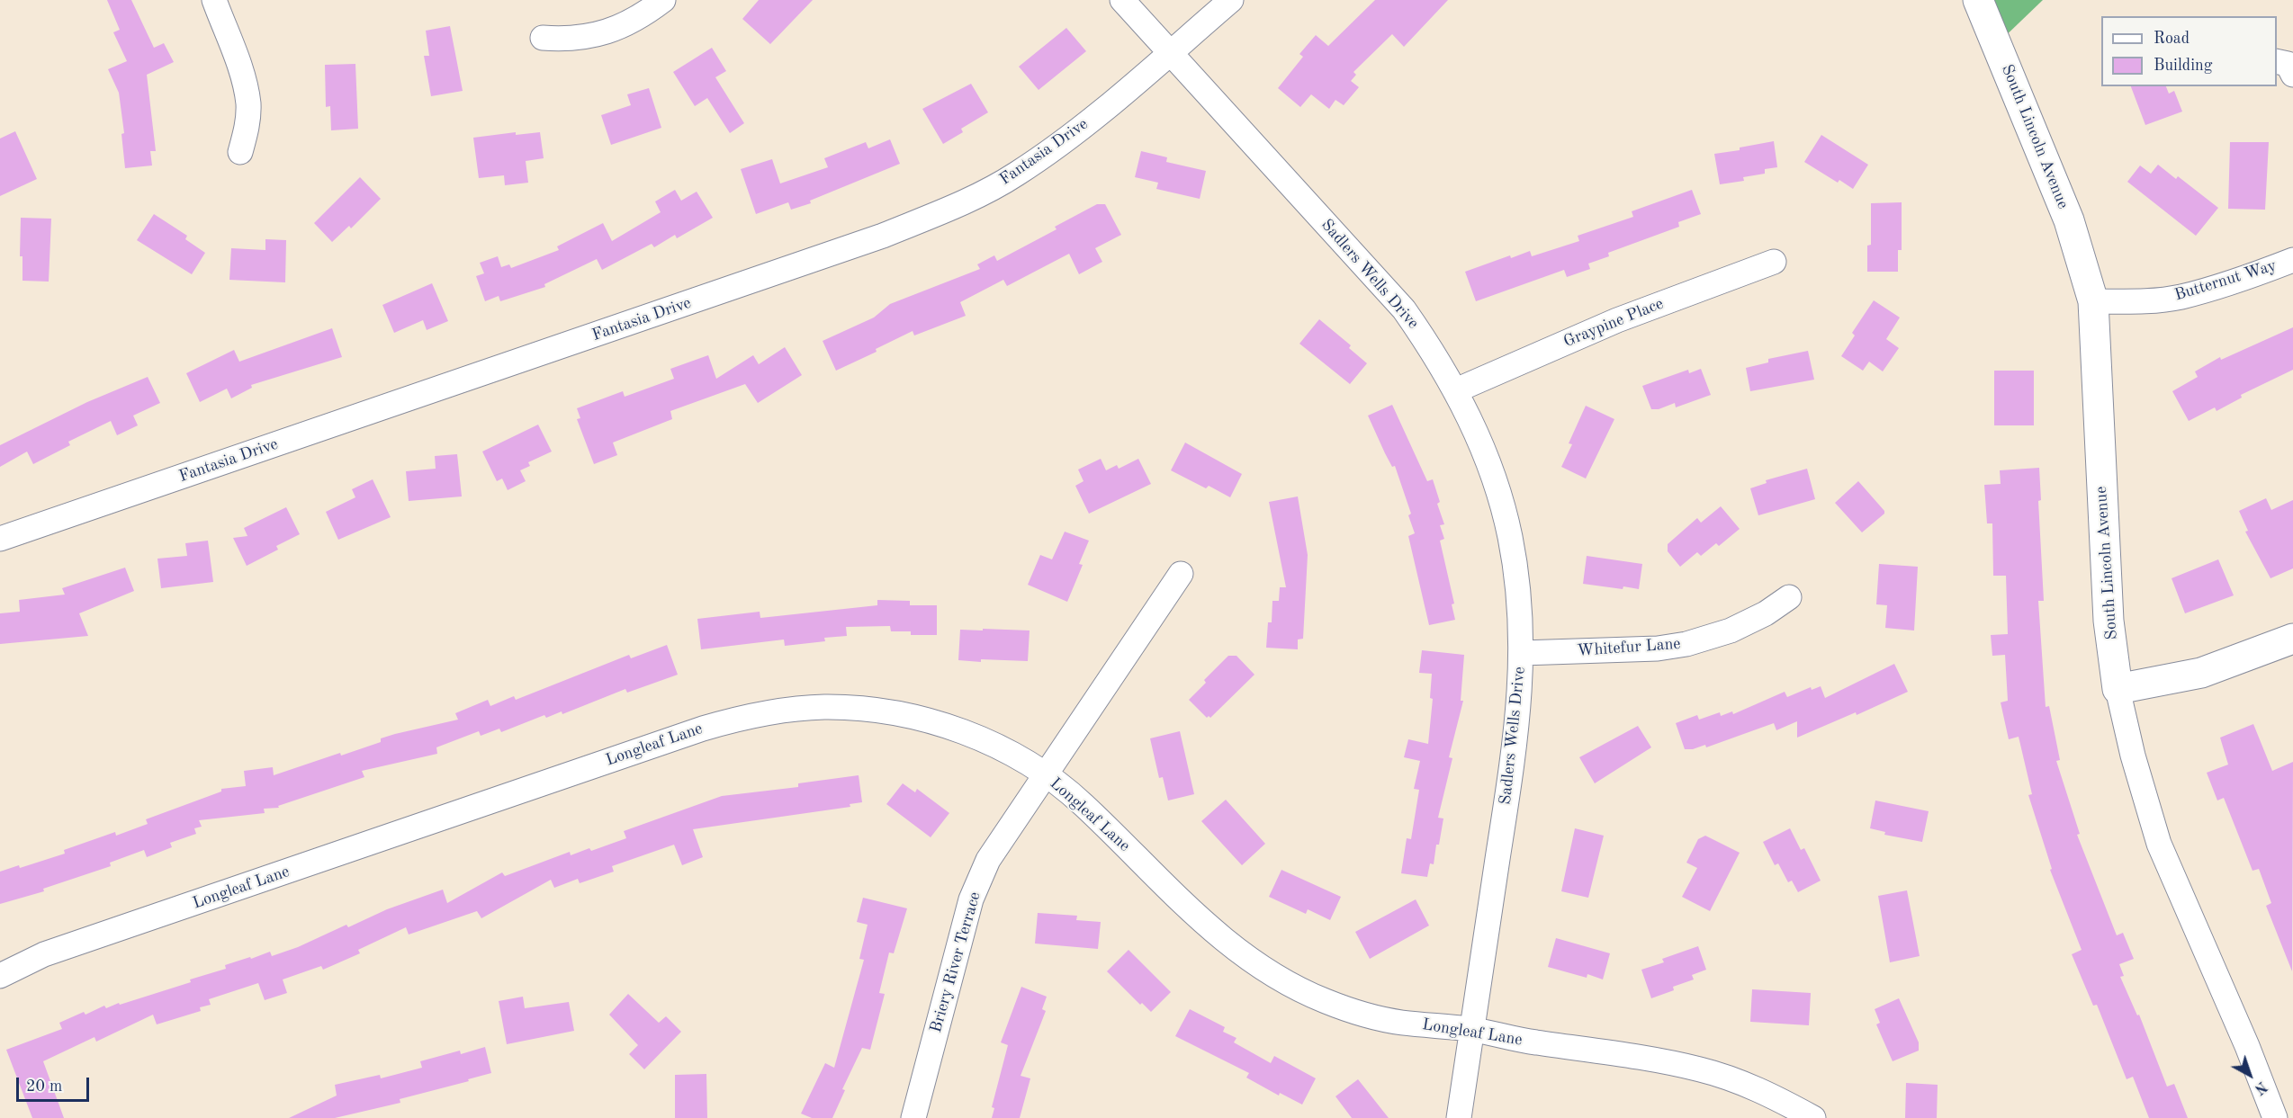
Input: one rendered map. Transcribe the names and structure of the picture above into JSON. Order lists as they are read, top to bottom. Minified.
{"streets":{"main road":["South Lincoln Avenue"],"street":["Fantasia Drive","Sadlers Wells Drive","Butternut Way","Graypine Place","Whitefur Lane","Longleaf Lane","Briery River Terrace"]},"crossings":[["South Lincoln Avenue","Butternut Way"],["Fantasia Drive","Sadlers Wells Drive"],["Sadlers Wells Drive","Graypine Place"],["Sadlers Wells Drive","Whitefur Lane"],["Sadlers Wells Drive","Longleaf Lane"],["Longleaf Lane","Briery River Terrace"]],"legend":["Road","Building"],"scale_bar":"20 m","north":"bottom right"}
